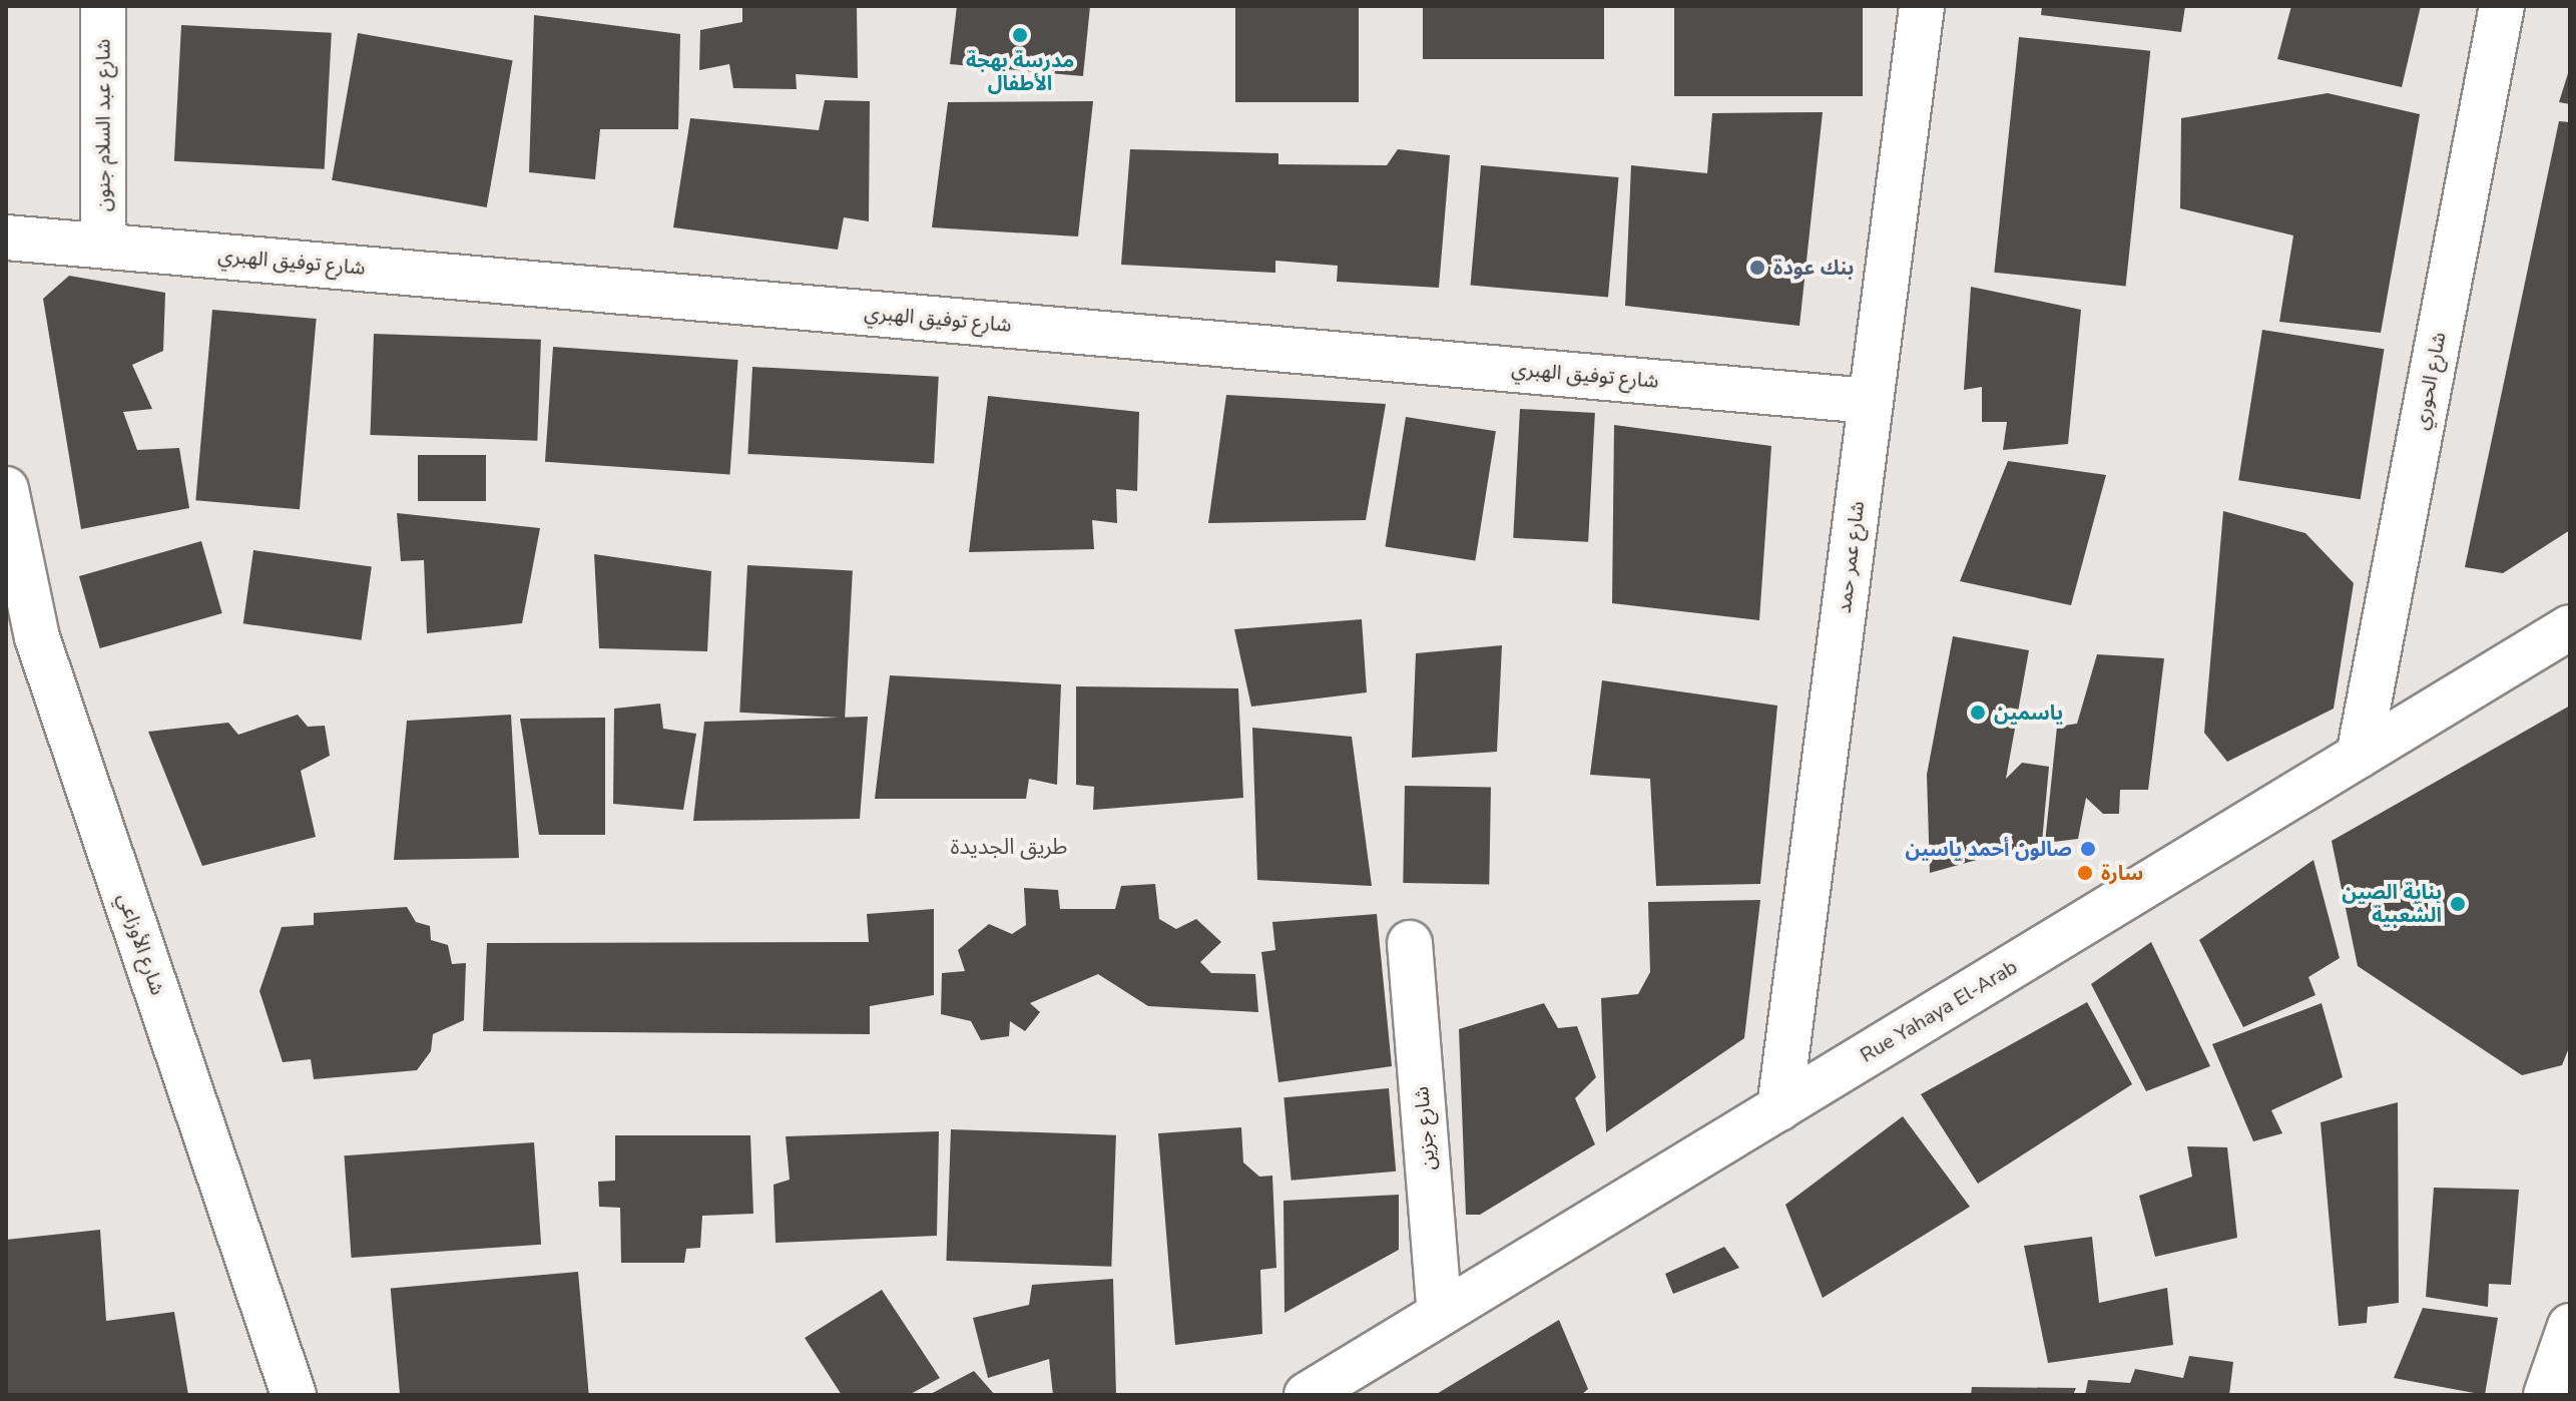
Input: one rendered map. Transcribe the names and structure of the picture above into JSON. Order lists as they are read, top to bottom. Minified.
{"streets":{"street":["شارع عبد السلام جنون","شارع توفيق الهبري","شارع الحوري","شارع عمر حمد","شارع الأوزاعي","Rue Yahaya El-Arab","شارع جزين"]},"crossings":[["شارع عبد السلام جنون","شارع توفيق الهبري"],["شارع توفيق الهبري","شارع عمر حمد"],["شارع الحوري","Rue Yahaya El-Arab"],["شارع عمر حمد","Rue Yahaya El-Arab"],["Rue Yahaya El-Arab","شارع جزين"]],"districts":["طريق الجديدة"],"places":["مدرسة بهجة الأطفال","بنك عودة","ياسمين","صالون أحمد ياسين","سارة","بناية الصين الشعبية"]}
